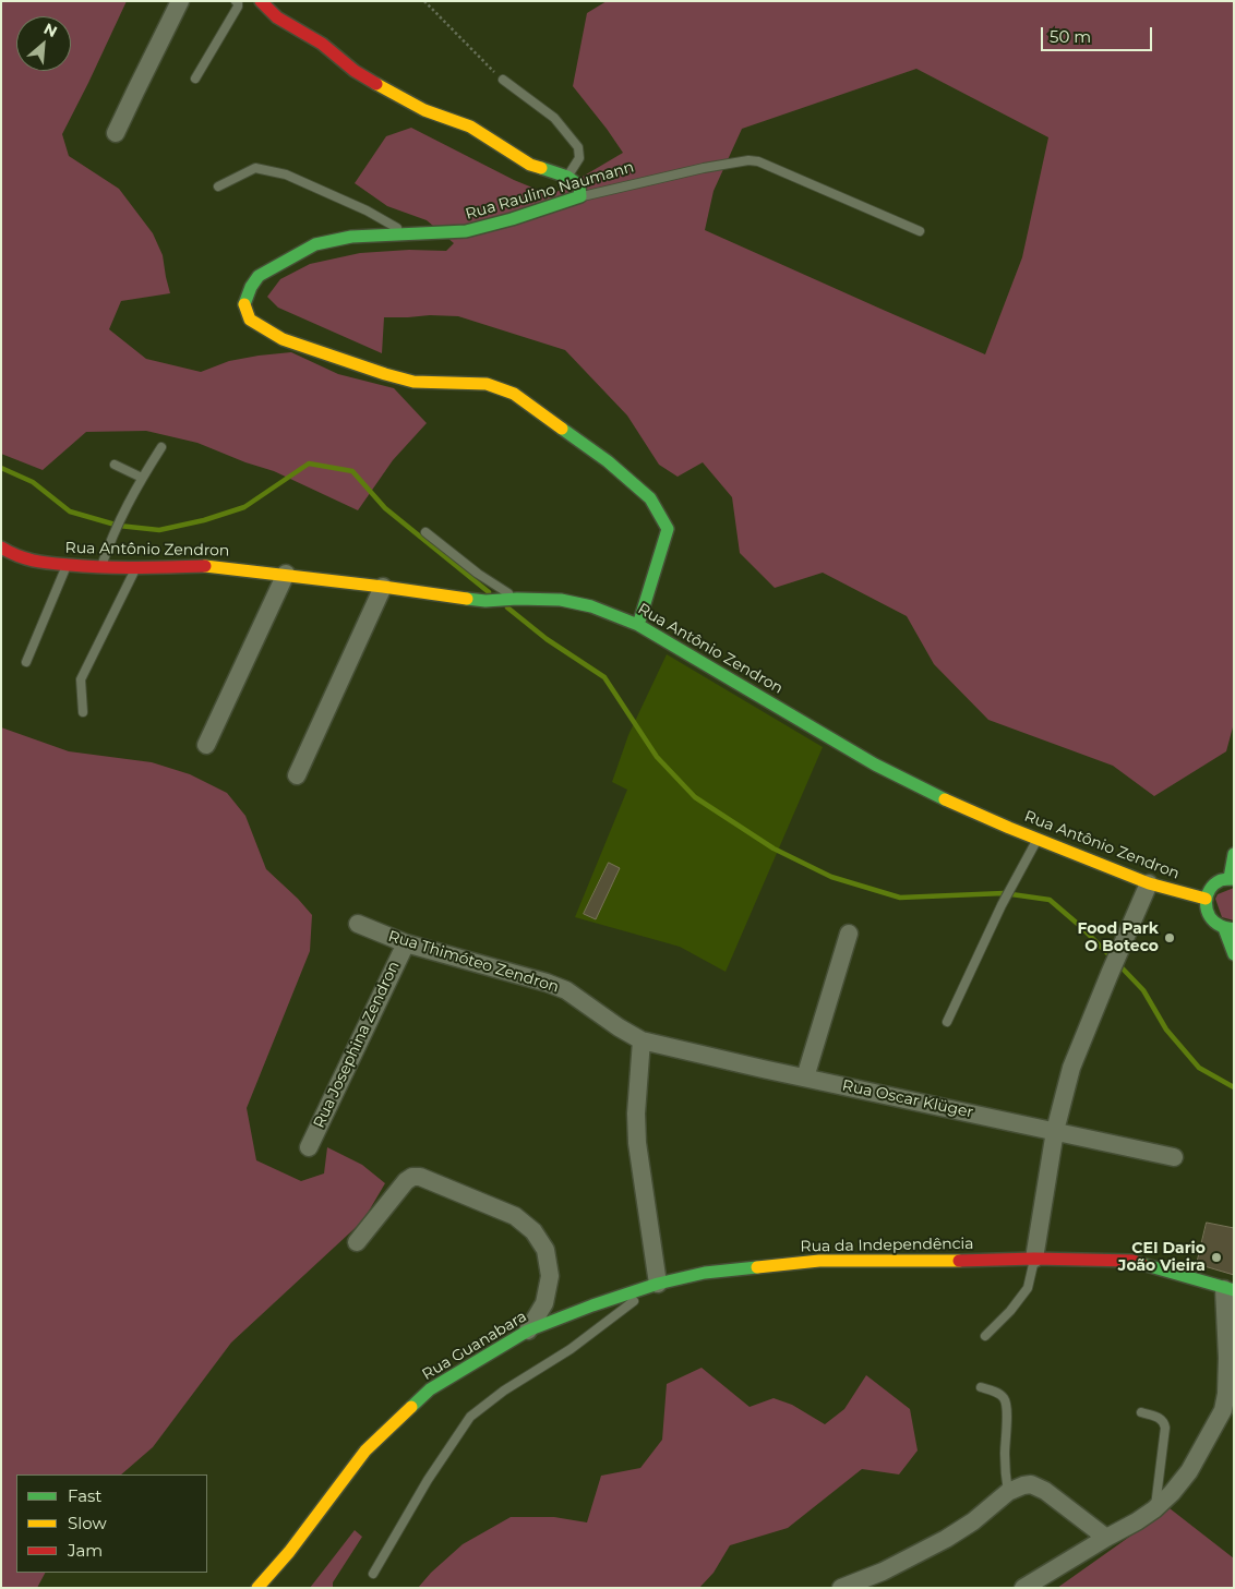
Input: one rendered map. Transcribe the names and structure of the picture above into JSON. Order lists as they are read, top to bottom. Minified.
{"streets":{"street":["Rua Raulino Naumann","Rua Antônio Zendron","Rua Thimóteo Zendron","Rua Josephina Zendron","Rua Oscar Klüger","Rua da Independência","Rua Guanabara"]},"crossings":[["Rua Raulino Naumann","Rua Antônio Zendron"],["Rua Thimóteo Zendron","Rua Josephina Zendron"],["Rua Thimóteo Zendron","Rua Oscar Klüger"],["Rua da Independência","Rua Guanabara"]],"places":["Food Park O Boteco","CEI Dario João Vieira"],"legend":["Fast","Slow","Jam"],"scale_bar":"50 m","north":"top right"}
